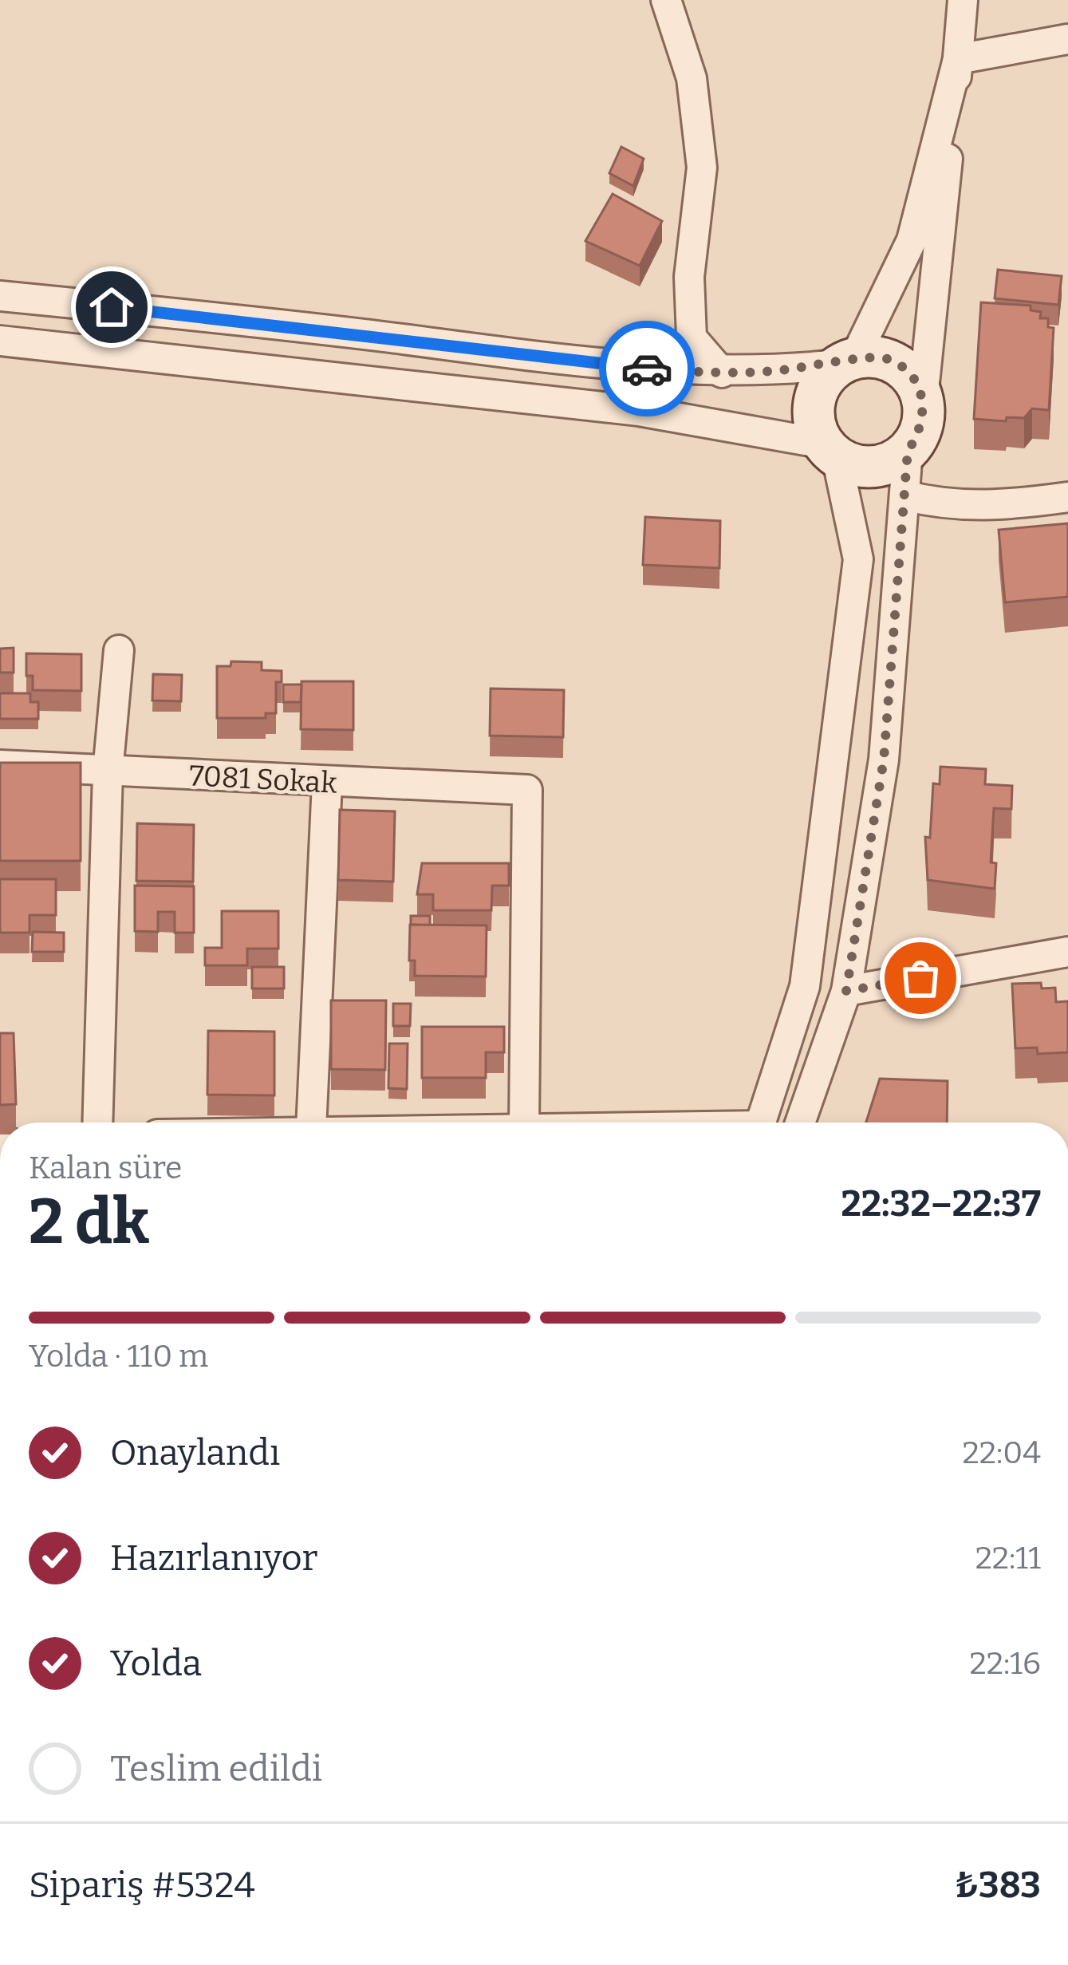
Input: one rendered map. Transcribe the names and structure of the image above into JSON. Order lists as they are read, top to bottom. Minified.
{"streets":{"street":["7081 Sokak"]},"page":{"heading":["2 dk","Kalan süre","22:32–22:37"],"panel":["Sipariş #5324","₺383"],"bar":"Yolda · 110 m","list":[["Onaylandı","22:04"],["Hazırlanıyor","22:11"],["Yolda","22:16"],"Teslim edildi"]}}
